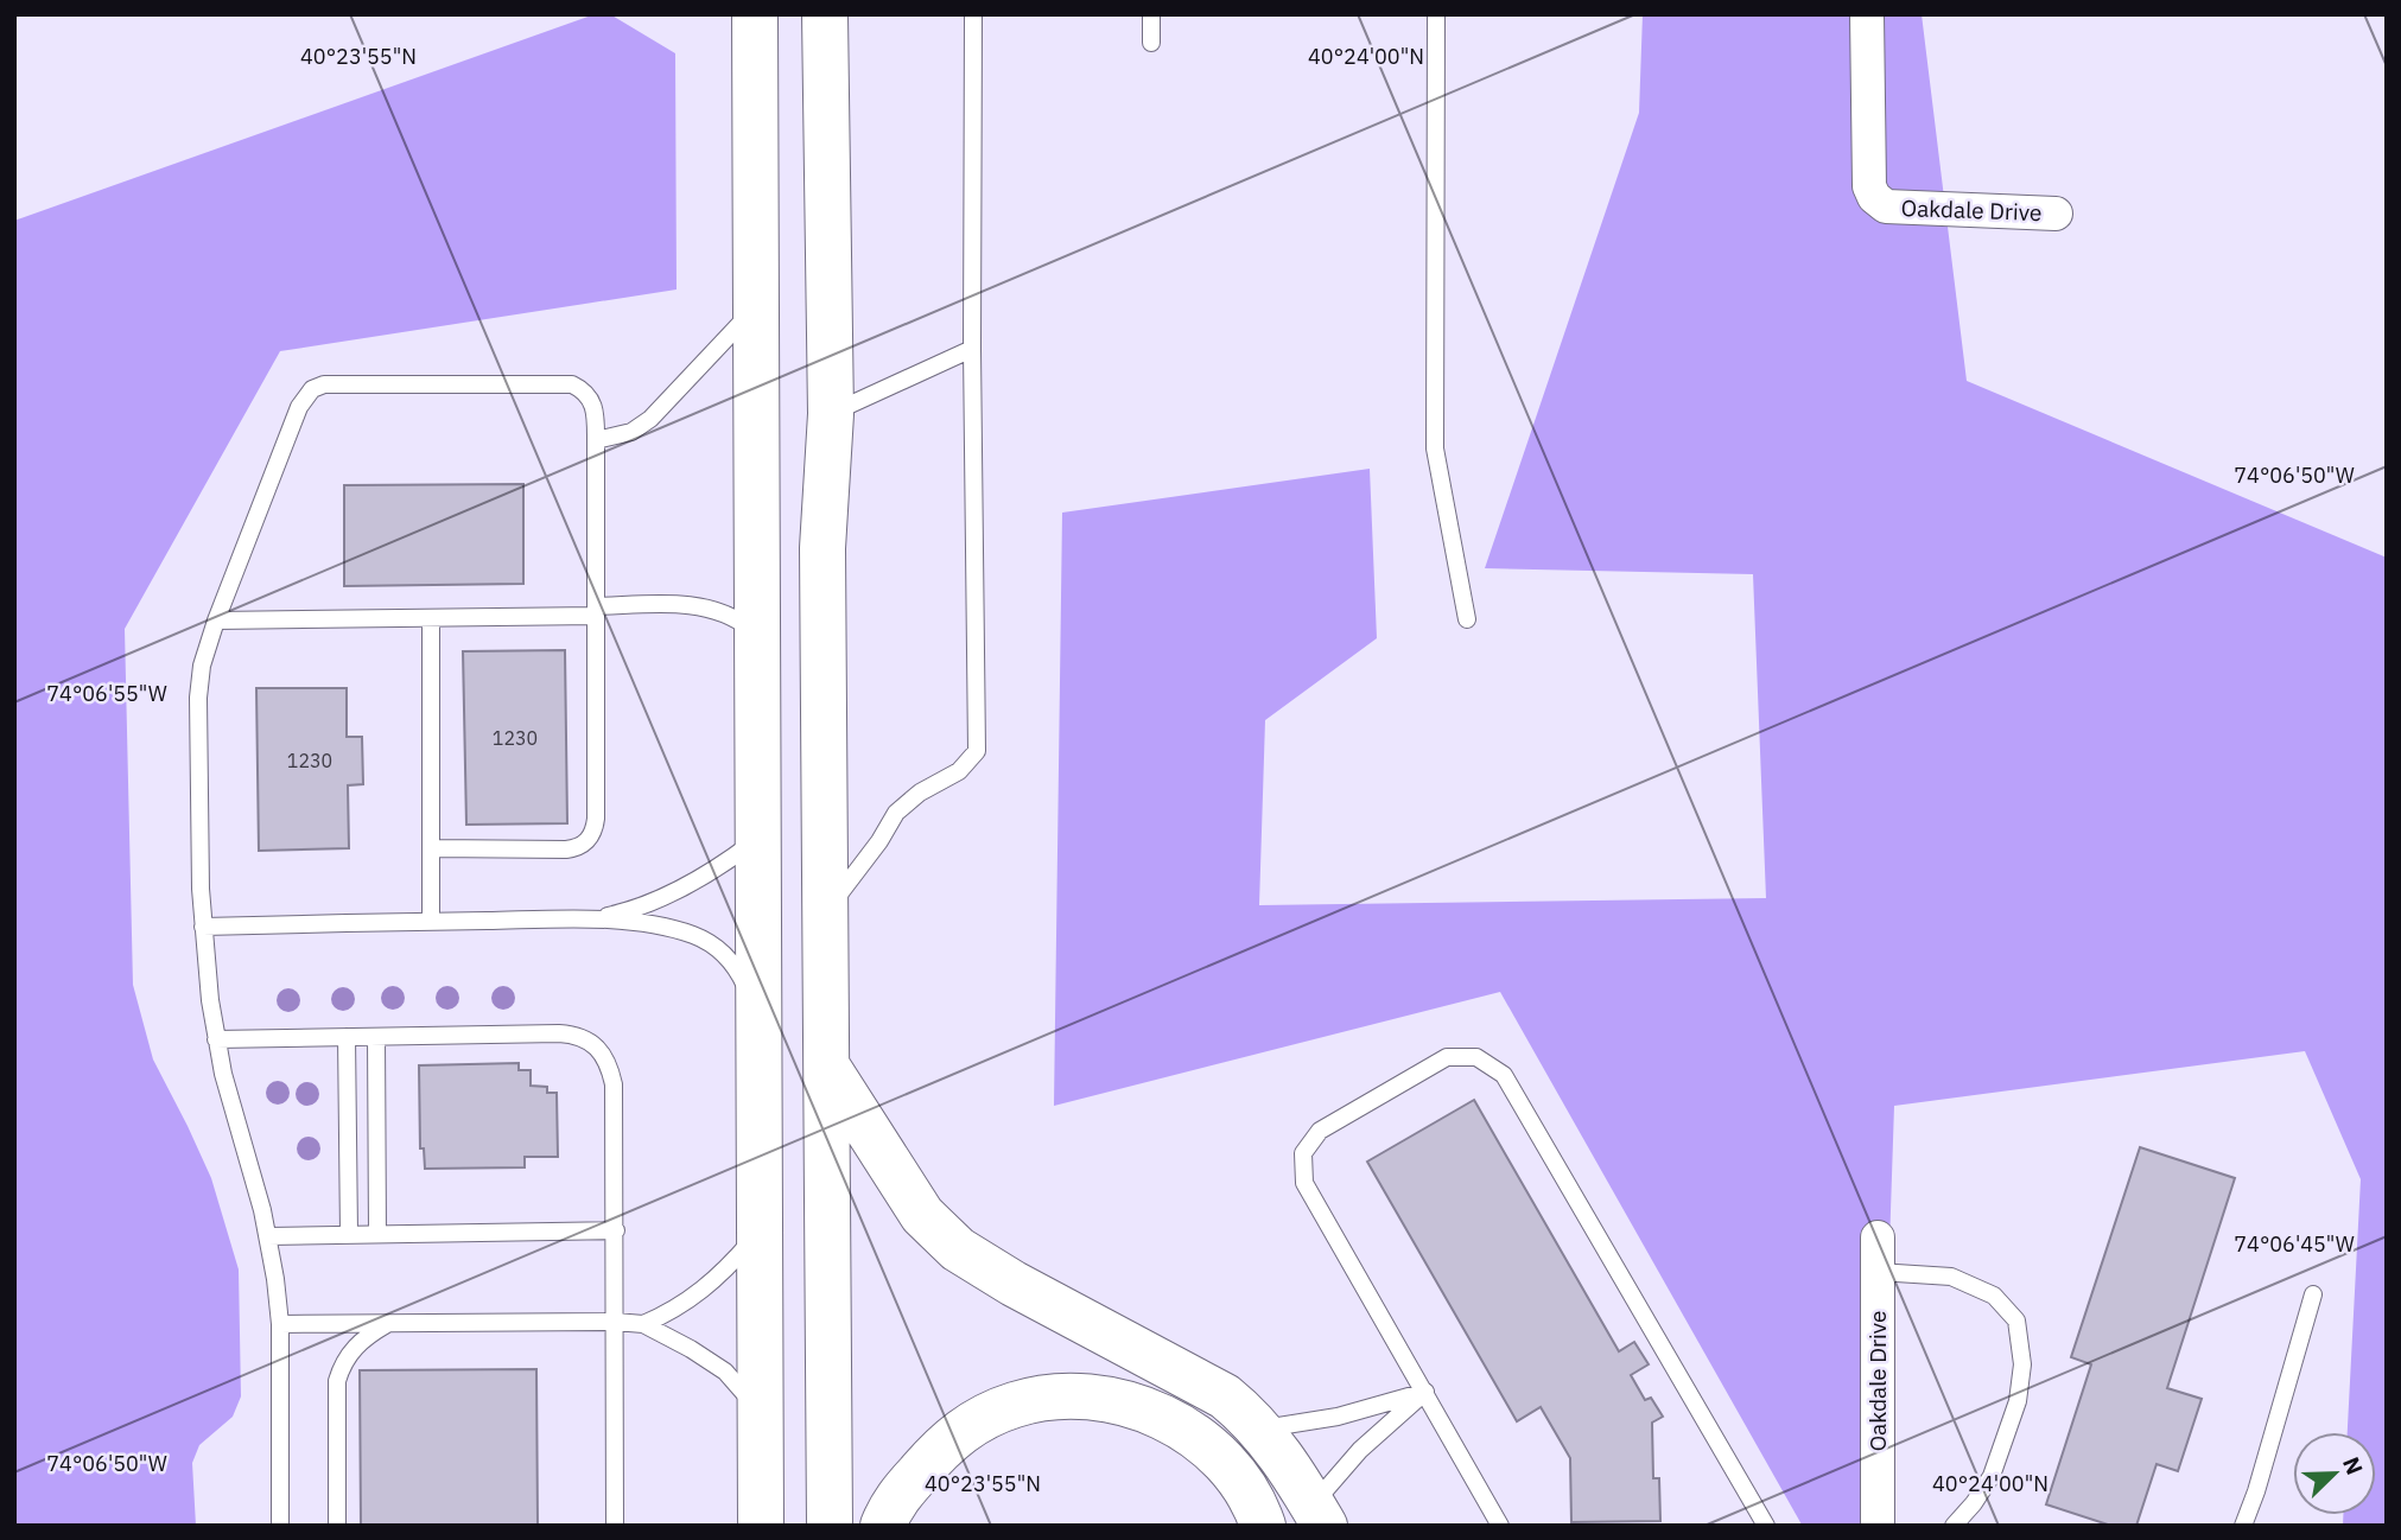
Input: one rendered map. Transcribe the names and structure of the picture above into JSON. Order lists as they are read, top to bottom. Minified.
{"streets":{"street":["Oakdale Drive"]},"house_numbers":["1230","1230"],"north":"top right","coordinates":["40°23'55\"N","40°24'00\"N","74°06'50\"W","74°06'55\"W","74°06'45\"W"]}
